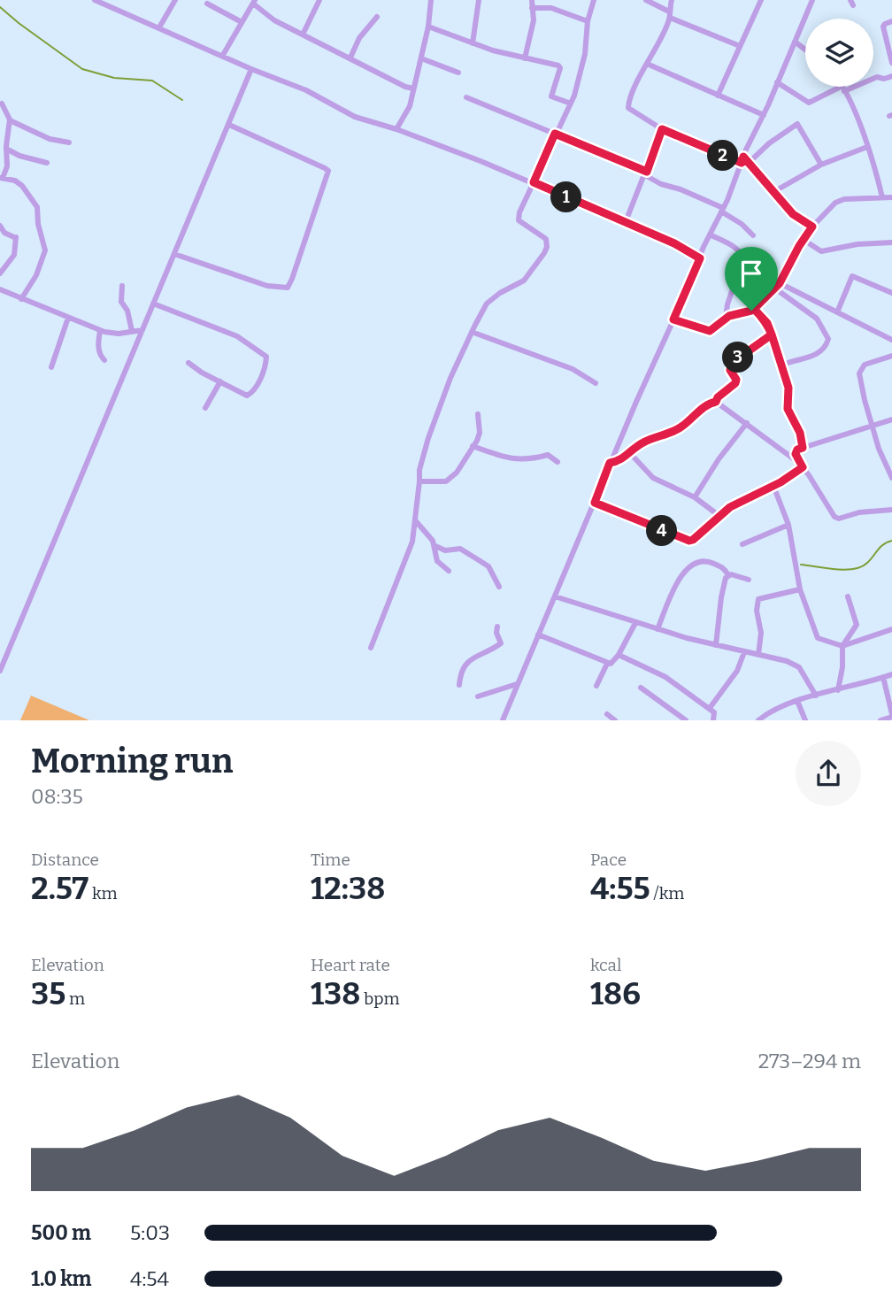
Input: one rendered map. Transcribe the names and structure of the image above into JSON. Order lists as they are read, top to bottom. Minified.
{"page":{"pins":["2","1","3","4"],"heading":["Morning run","08:35"],"stats":[["Distance","2.57 km"],["Time","12:38"],["Pace","4:55 /km"],["Elevation","35 m"],["Heart rate","138 bpm"],["kcal","186"]],"chart":["Elevation","273–294 m"],"list":[{"name":"500 m","note":"5:03"},{"name":"1.0 km","note":"4:54"}]}}
